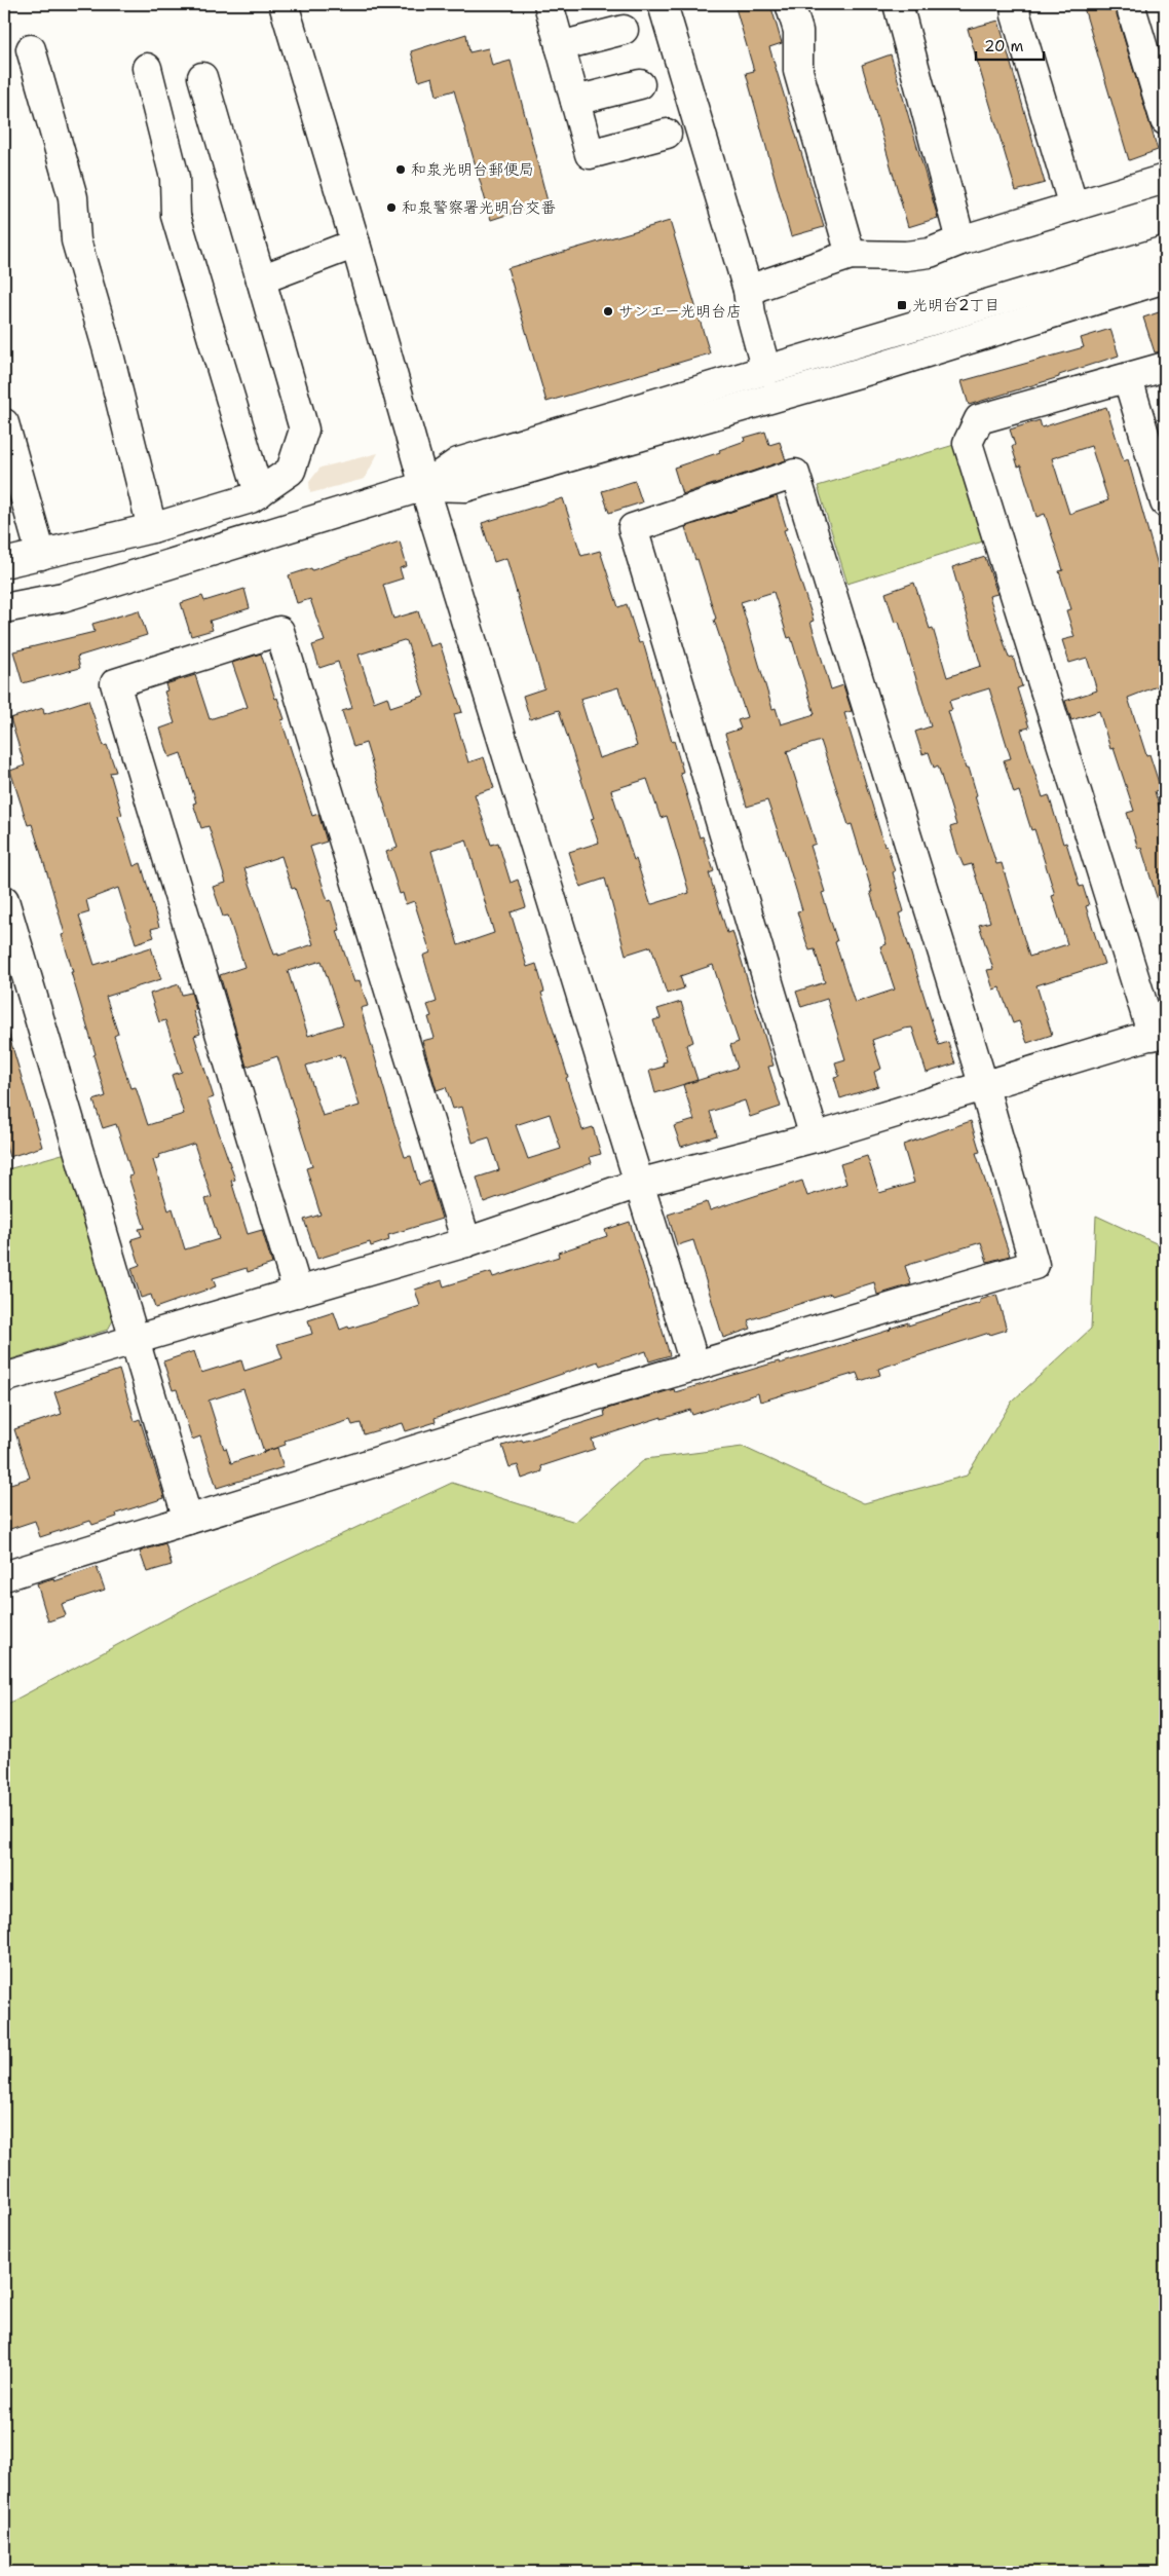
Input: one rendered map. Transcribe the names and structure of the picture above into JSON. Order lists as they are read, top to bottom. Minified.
{"places":{"other":["和泉光明台郵便局","和泉警察署光明台交番","サンエー光明台店"],"transit":["光明台2丁目"]},"scale_bar":"20 m"}
